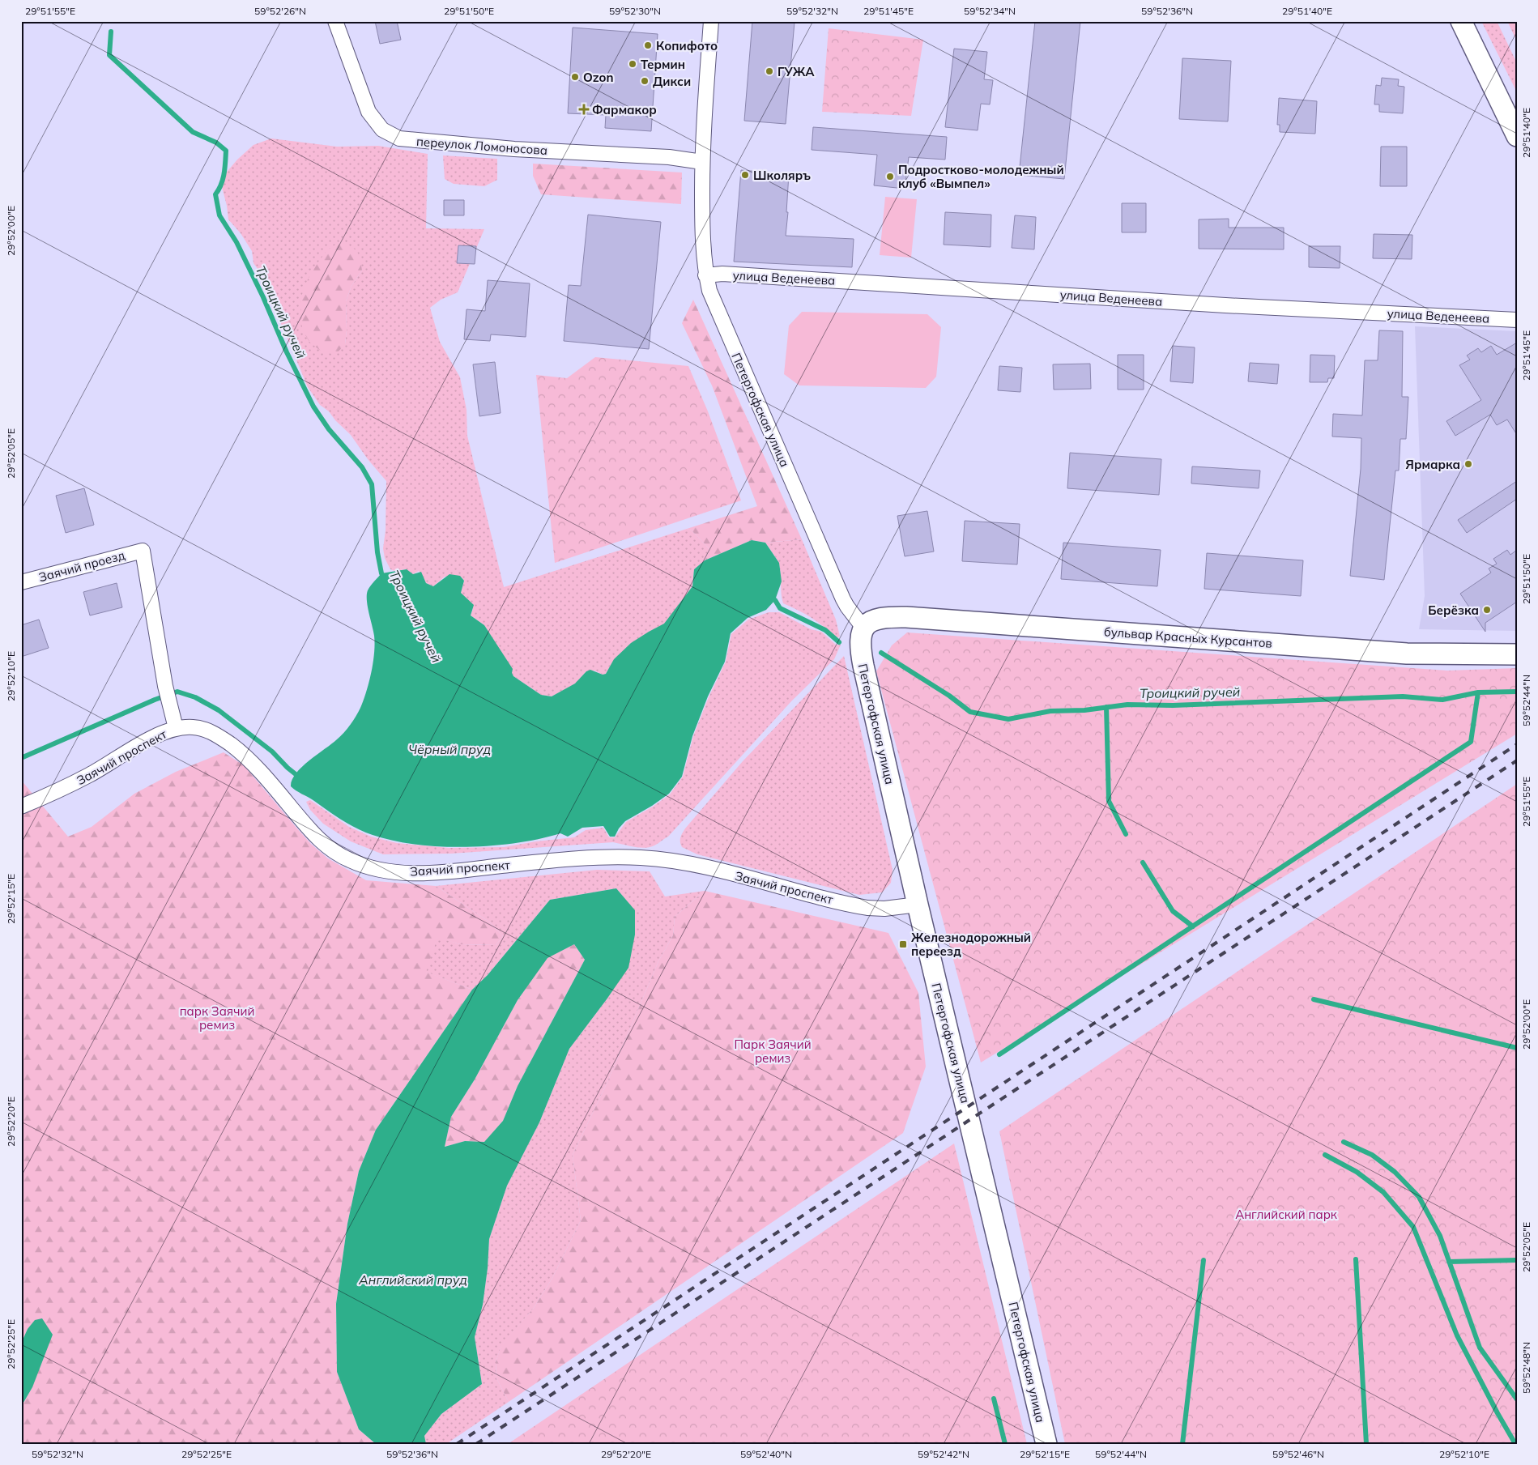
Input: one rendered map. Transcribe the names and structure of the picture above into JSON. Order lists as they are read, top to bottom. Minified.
{"streets":{"main road":["Петергофская улица","бульвар Красных Курсантов"],"street":["переулок Ломоносова","улица Веденеева","Заячий проезд","Заячий проспект"]},"crossings":[["переулок Ломоносова","Петергофская улица"],["улица Веденеева","Петергофская улица"],["Петергофская улица","бульвар Красных Курсантов"],["Петергофская улица","Заячий проспект"],["Заячий проезд","Заячий проспект"]],"water":["Троицкий ручей","Чёрный пруд","Английский пруд"],"parks":["парк Заячий ремиз","Парк Заячий ремиз","Английский парк"],"places":{"other":["Копифото","Термин","ГУЖА","Ozon","Дикси","Школяръ","Подростково-молодежный клуб «Вымпел»","Ярмарка","Берёзка"],"health":["Фармакор"],"transit":["Железнодорожный переезд"]},"coordinates":["29°51'55\"E","59°52'26\"N","29°51'50\"E","59°52'30\"N","59°52'32\"N","29°51'45\"E","59°52'34\"N","59°52'36\"N","29°51'40\"E","29°52'00\"E","29°52'05\"E","29°52'10\"E","59°52'44\"N","29°52'15\"E","29°52'20\"E","29°52'25\"E","59°52'48\"N","59°52'40\"N","59°52'42\"N","59°52'46\"N"]}
